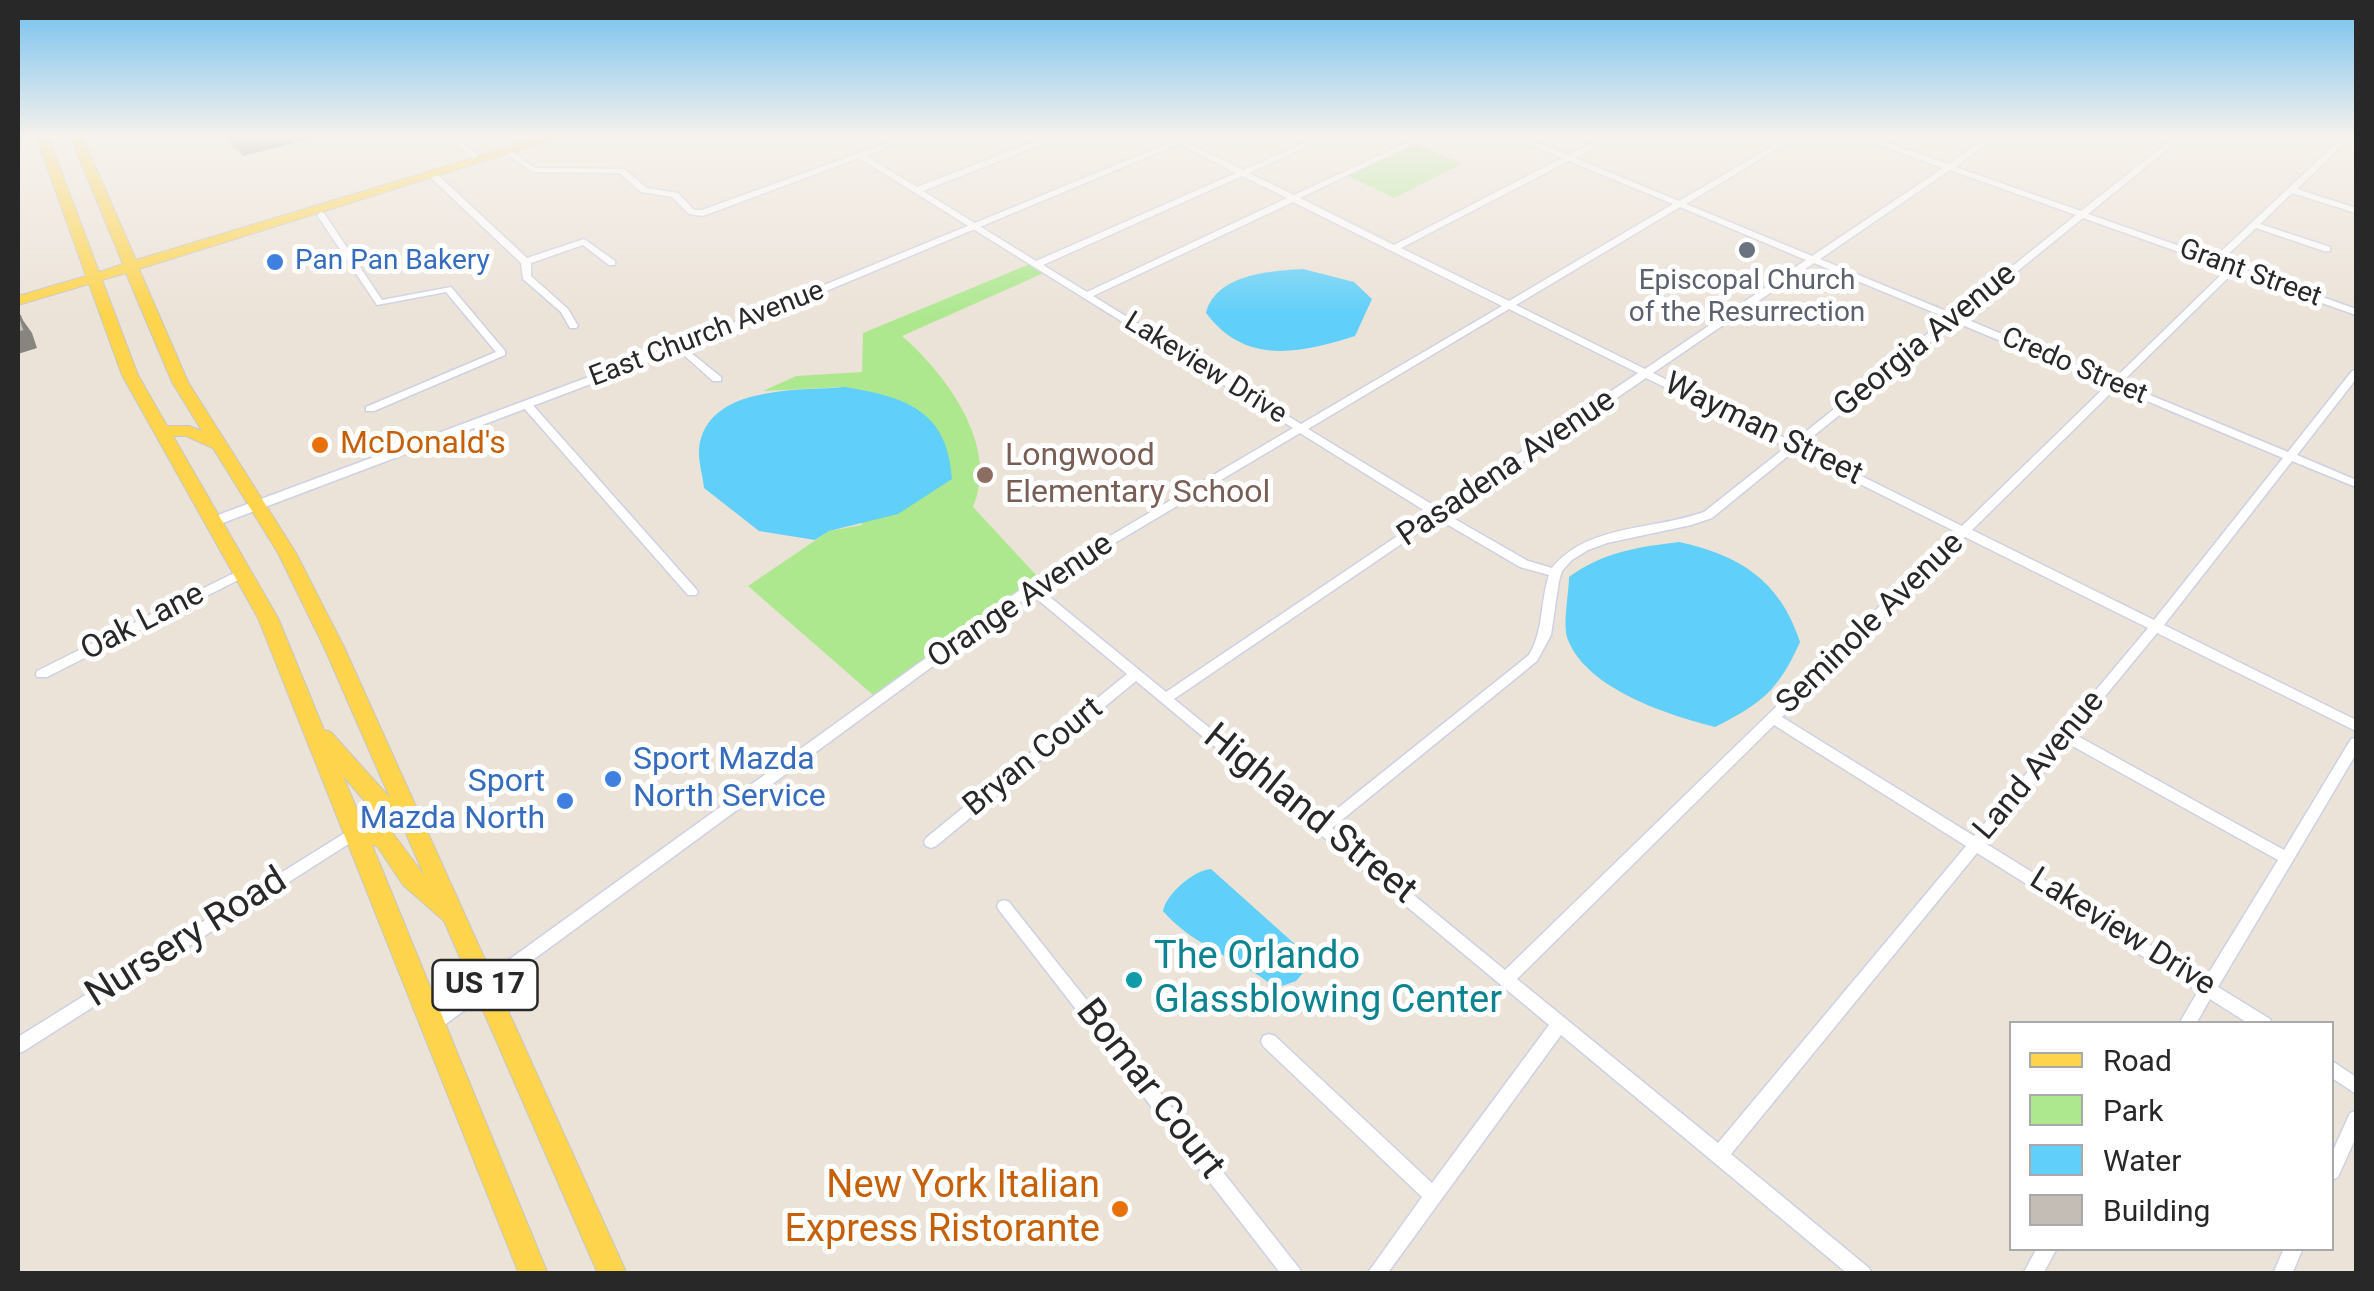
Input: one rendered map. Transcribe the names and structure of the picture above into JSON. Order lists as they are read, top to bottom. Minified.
{"streets":{"main road":["US 17"],"street":["Grant Street","East Church Avenue","Georgia Avenue","Credo Street","Lakeview Drive","Wayman Street","Pasadena Avenue","Orange Avenue","Oak Lane","Seminole Avenue","Bryan Court","Land Avenue","Highland Street","Nursery Road","Bomar Court"]},"crossings":[["Grant Street","Georgia Avenue"],["Grant Street","Seminole Avenue"],["East Church Avenue","Lakeview Drive"],["East Church Avenue","US 17"],["Georgia Avenue","Credo Street"],["Georgia Avenue","Lakeview Drive"],["Georgia Avenue","Wayman Street"],["Credo Street","Pasadena Avenue"],["Credo Street","Orange Avenue"],["Credo Street","Seminole Avenue"],["Credo Street","Land Avenue"],["Lakeview Drive","Pasadena Avenue"],["Lakeview Drive","Orange Avenue"],["Lakeview Drive","Seminole Avenue"],["Lakeview Drive","Land Avenue"],["Wayman Street","Pasadena Avenue"],["Wayman Street","Orange Avenue"],["Wayman Street","Seminole Avenue"],["Wayman Street","Land Avenue"],["Pasadena Avenue","Highland Street"],["Orange Avenue","Highland Street"],["Orange Avenue","US 17"],["Oak Lane","US 17"],["Seminole Avenue","Highland Street"],["Bryan Court","Highland Street"],["Land Avenue","Highland Street"],["Nursery Road","US 17"]],"places":["Episcopal Church of the Resurrection","Pan Pan Bakery","McDonald's","Longwood Elementary School","Sport Mazda North Service","Sport Mazda North","The Orlando Glassblowing Center","New York Italian Express Ristorante"],"legend":["Road","Park","Water","Building"]}
